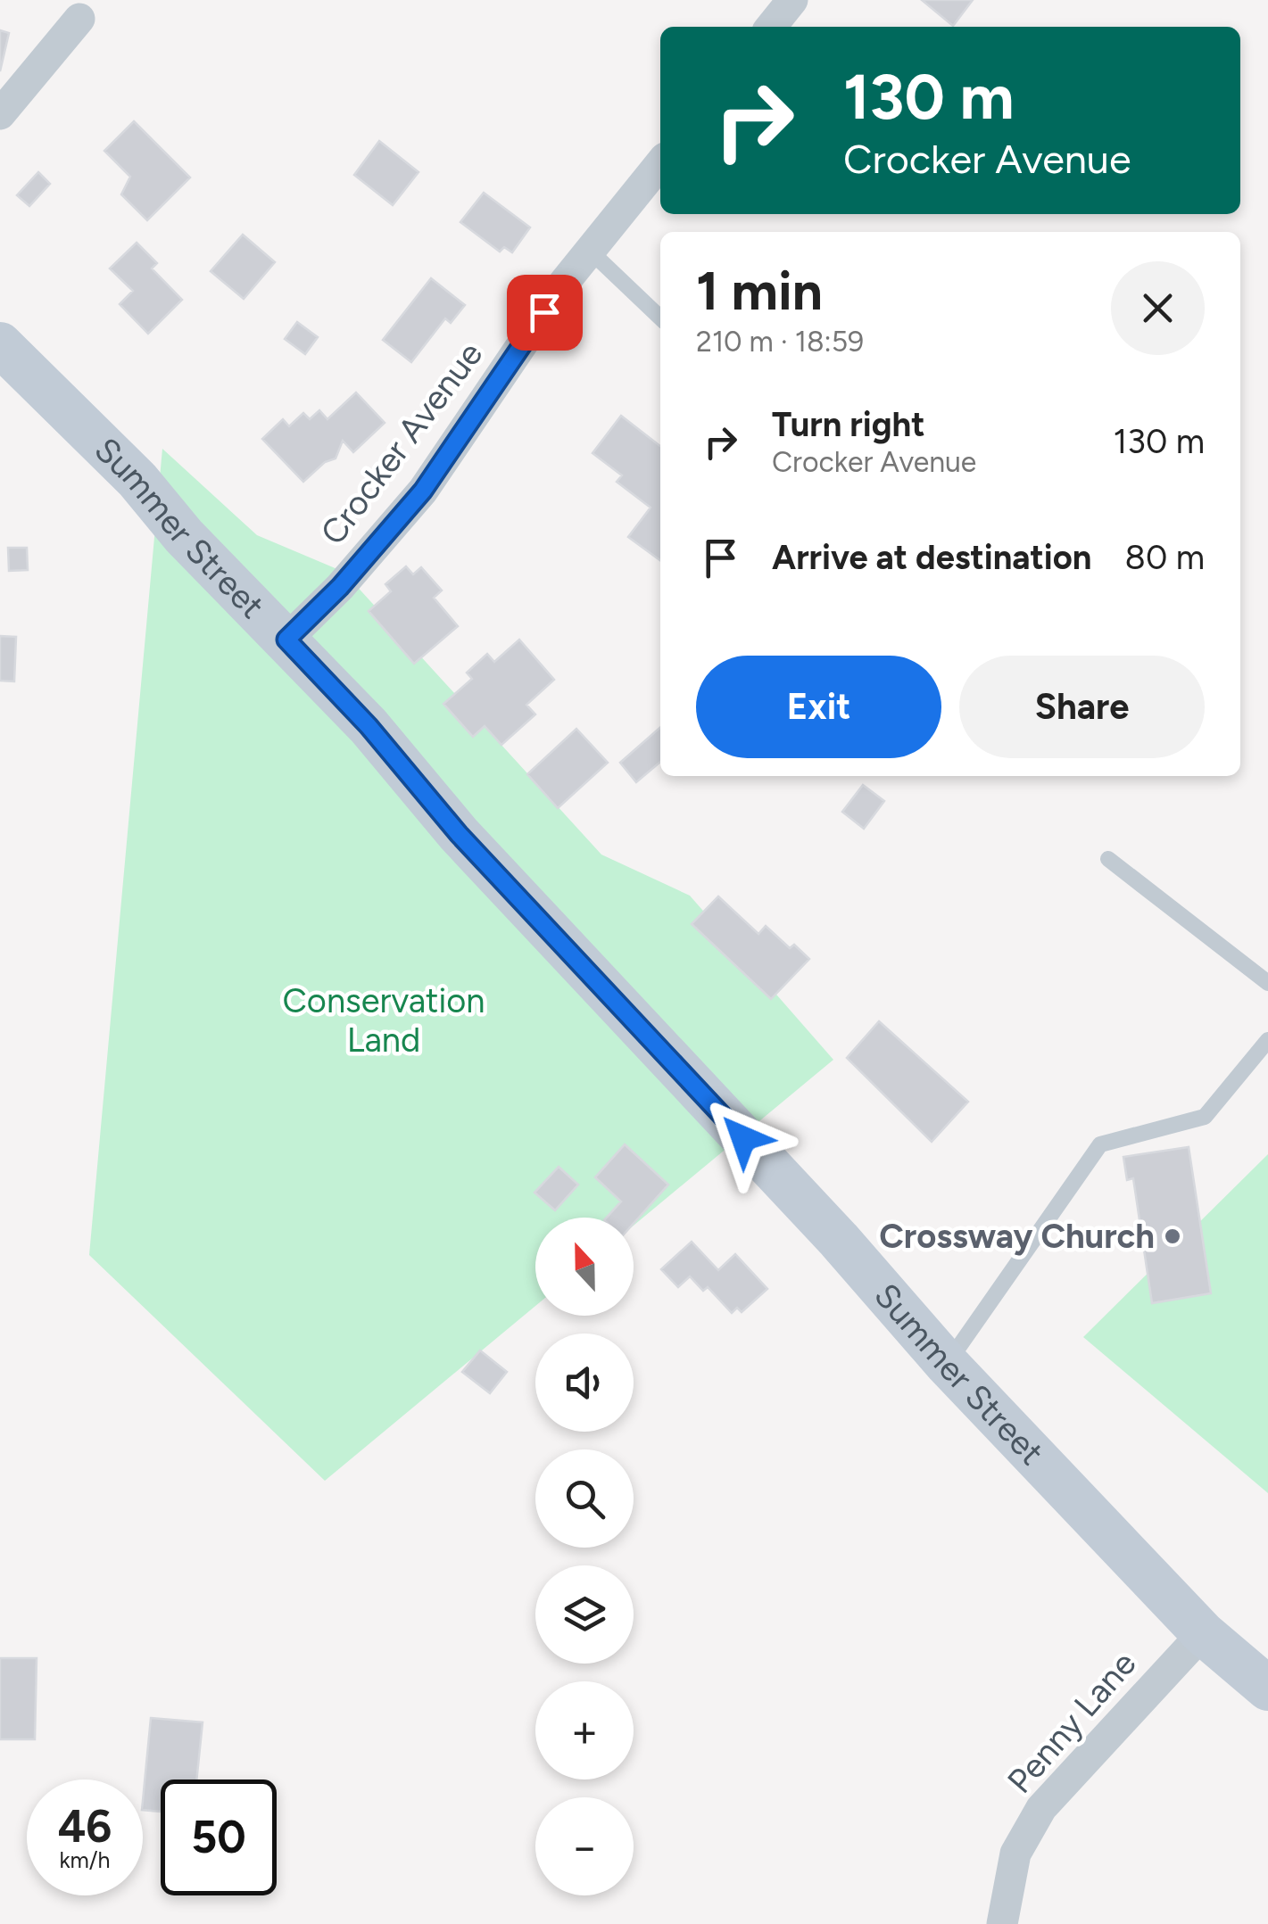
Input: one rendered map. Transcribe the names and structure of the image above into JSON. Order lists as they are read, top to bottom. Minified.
{"streets":{"main road":["Summer Street"],"street":["Crocker Avenue","Penny Lane"]},"crossings":[["Crocker Avenue","Summer Street"],["Summer Street","Penny Lane"]],"parks":["Conservation Land"],"places":["Crossway Church"],"north":"top","page":{"turn":["130 m","Crocker Avenue"],"heading":["1 min","210 m · 18:59"],"list":[{"name":"Turn right","note":"Crocker Avenue","value":"130 m"},{"name":"Arrive at destination","value":"80 m"}],"buttons":["Exit","Share"],"map_buttons":["+","−"],"speed":"46 km/h","limit":"50"}}
